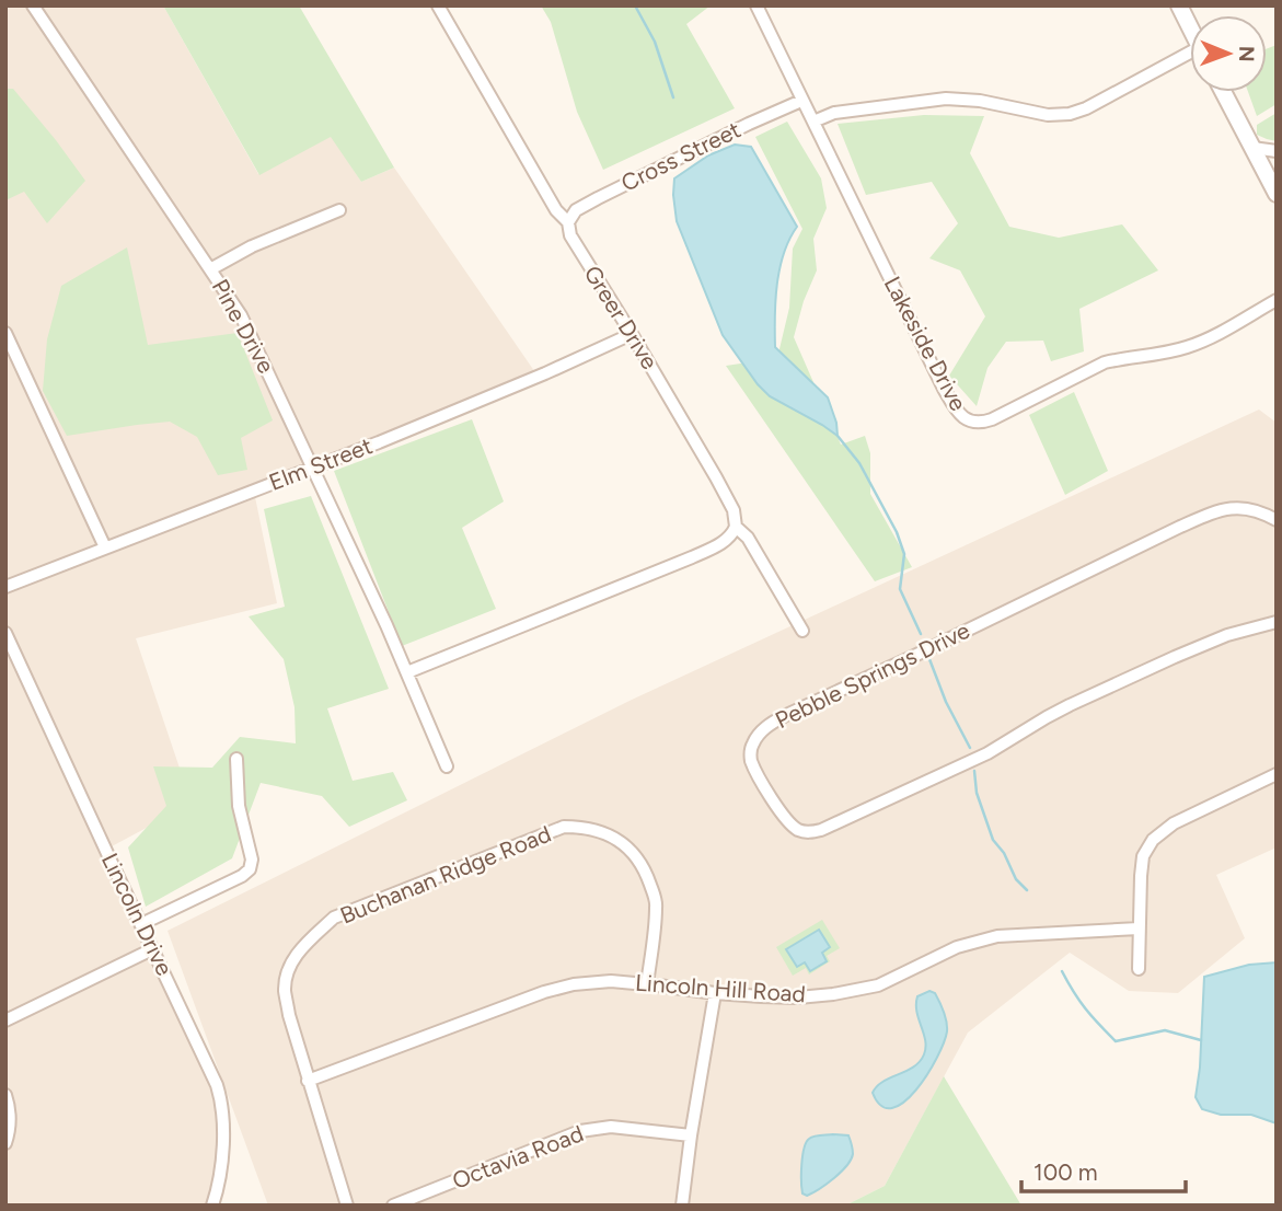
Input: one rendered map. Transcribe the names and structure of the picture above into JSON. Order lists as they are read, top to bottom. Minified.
{"streets":{"street":["Cross Street","Greer Drive","Pine Drive","Lakeside Drive","Elm Street","Pebble Springs Drive","Buchanan Ridge Road","Lincoln Drive","Lincoln Hill Road","Octavia Road"]},"crossings":[["Cross Street","Greer Drive"],["Cross Street","Lakeside Drive"],["Greer Drive","Elm Street"],["Pine Drive","Elm Street"],["Buchanan Ridge Road","Lincoln Hill Road"]],"scale_bar":"100 m","north":"right"}
